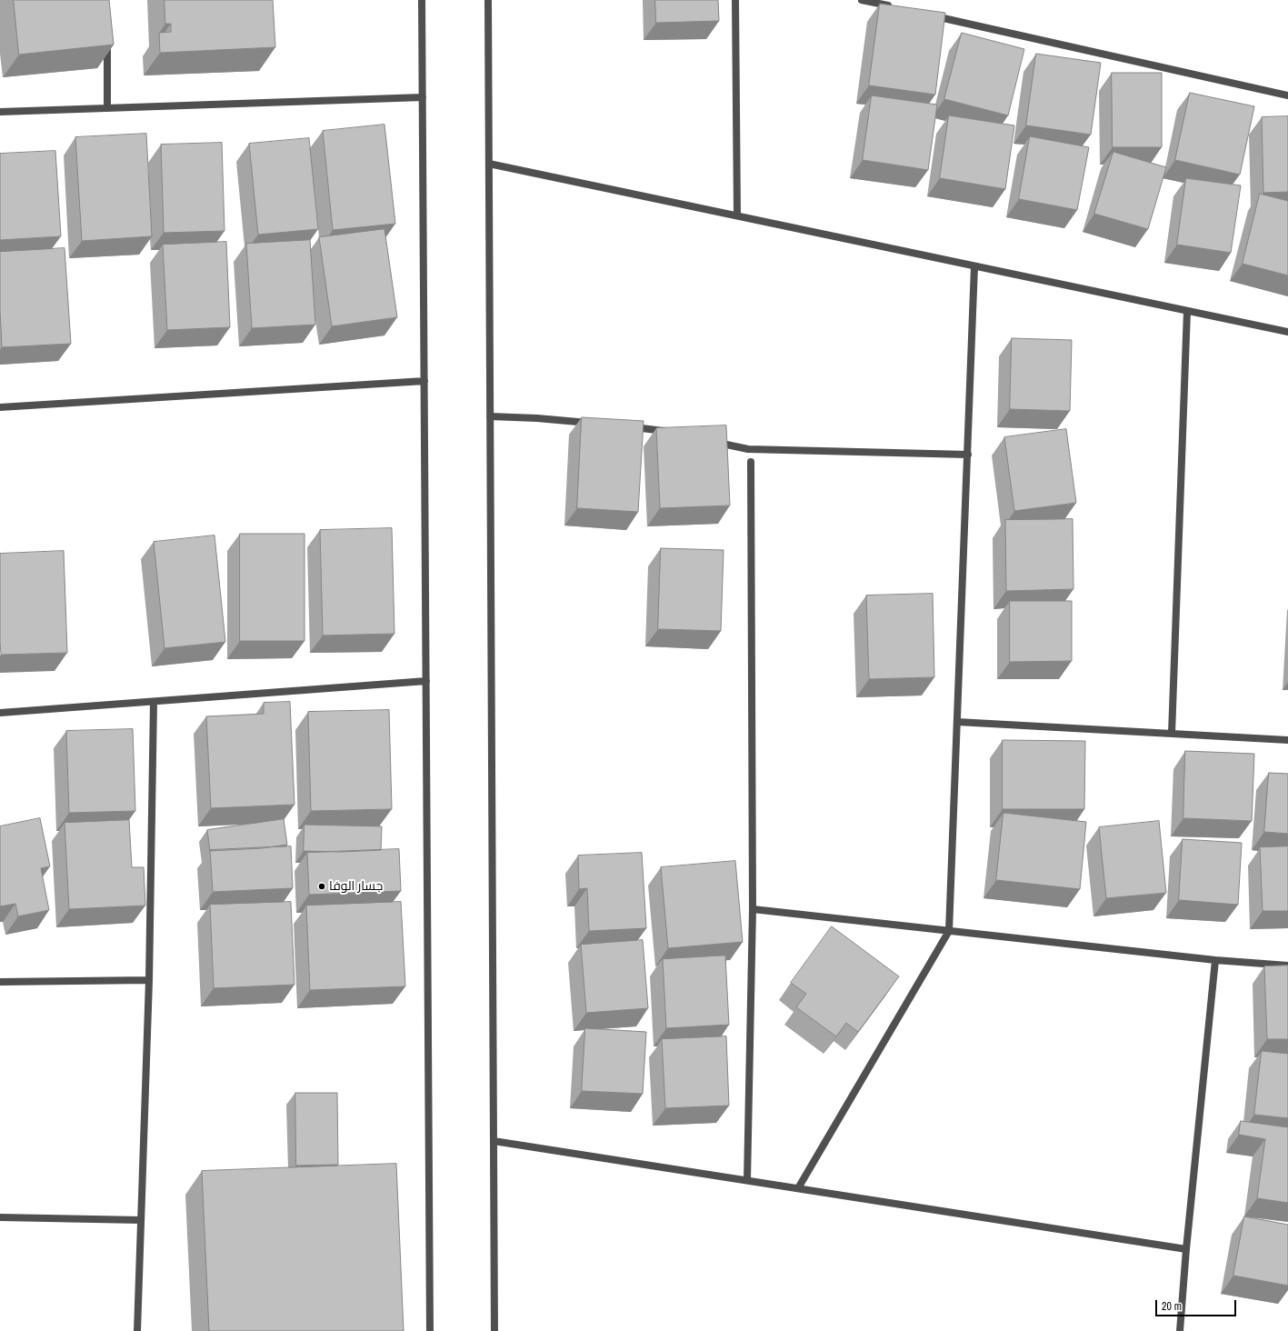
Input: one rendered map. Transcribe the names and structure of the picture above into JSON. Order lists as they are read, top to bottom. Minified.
{"places":["جسار الوفا"],"scale_bar":"20 m"}
